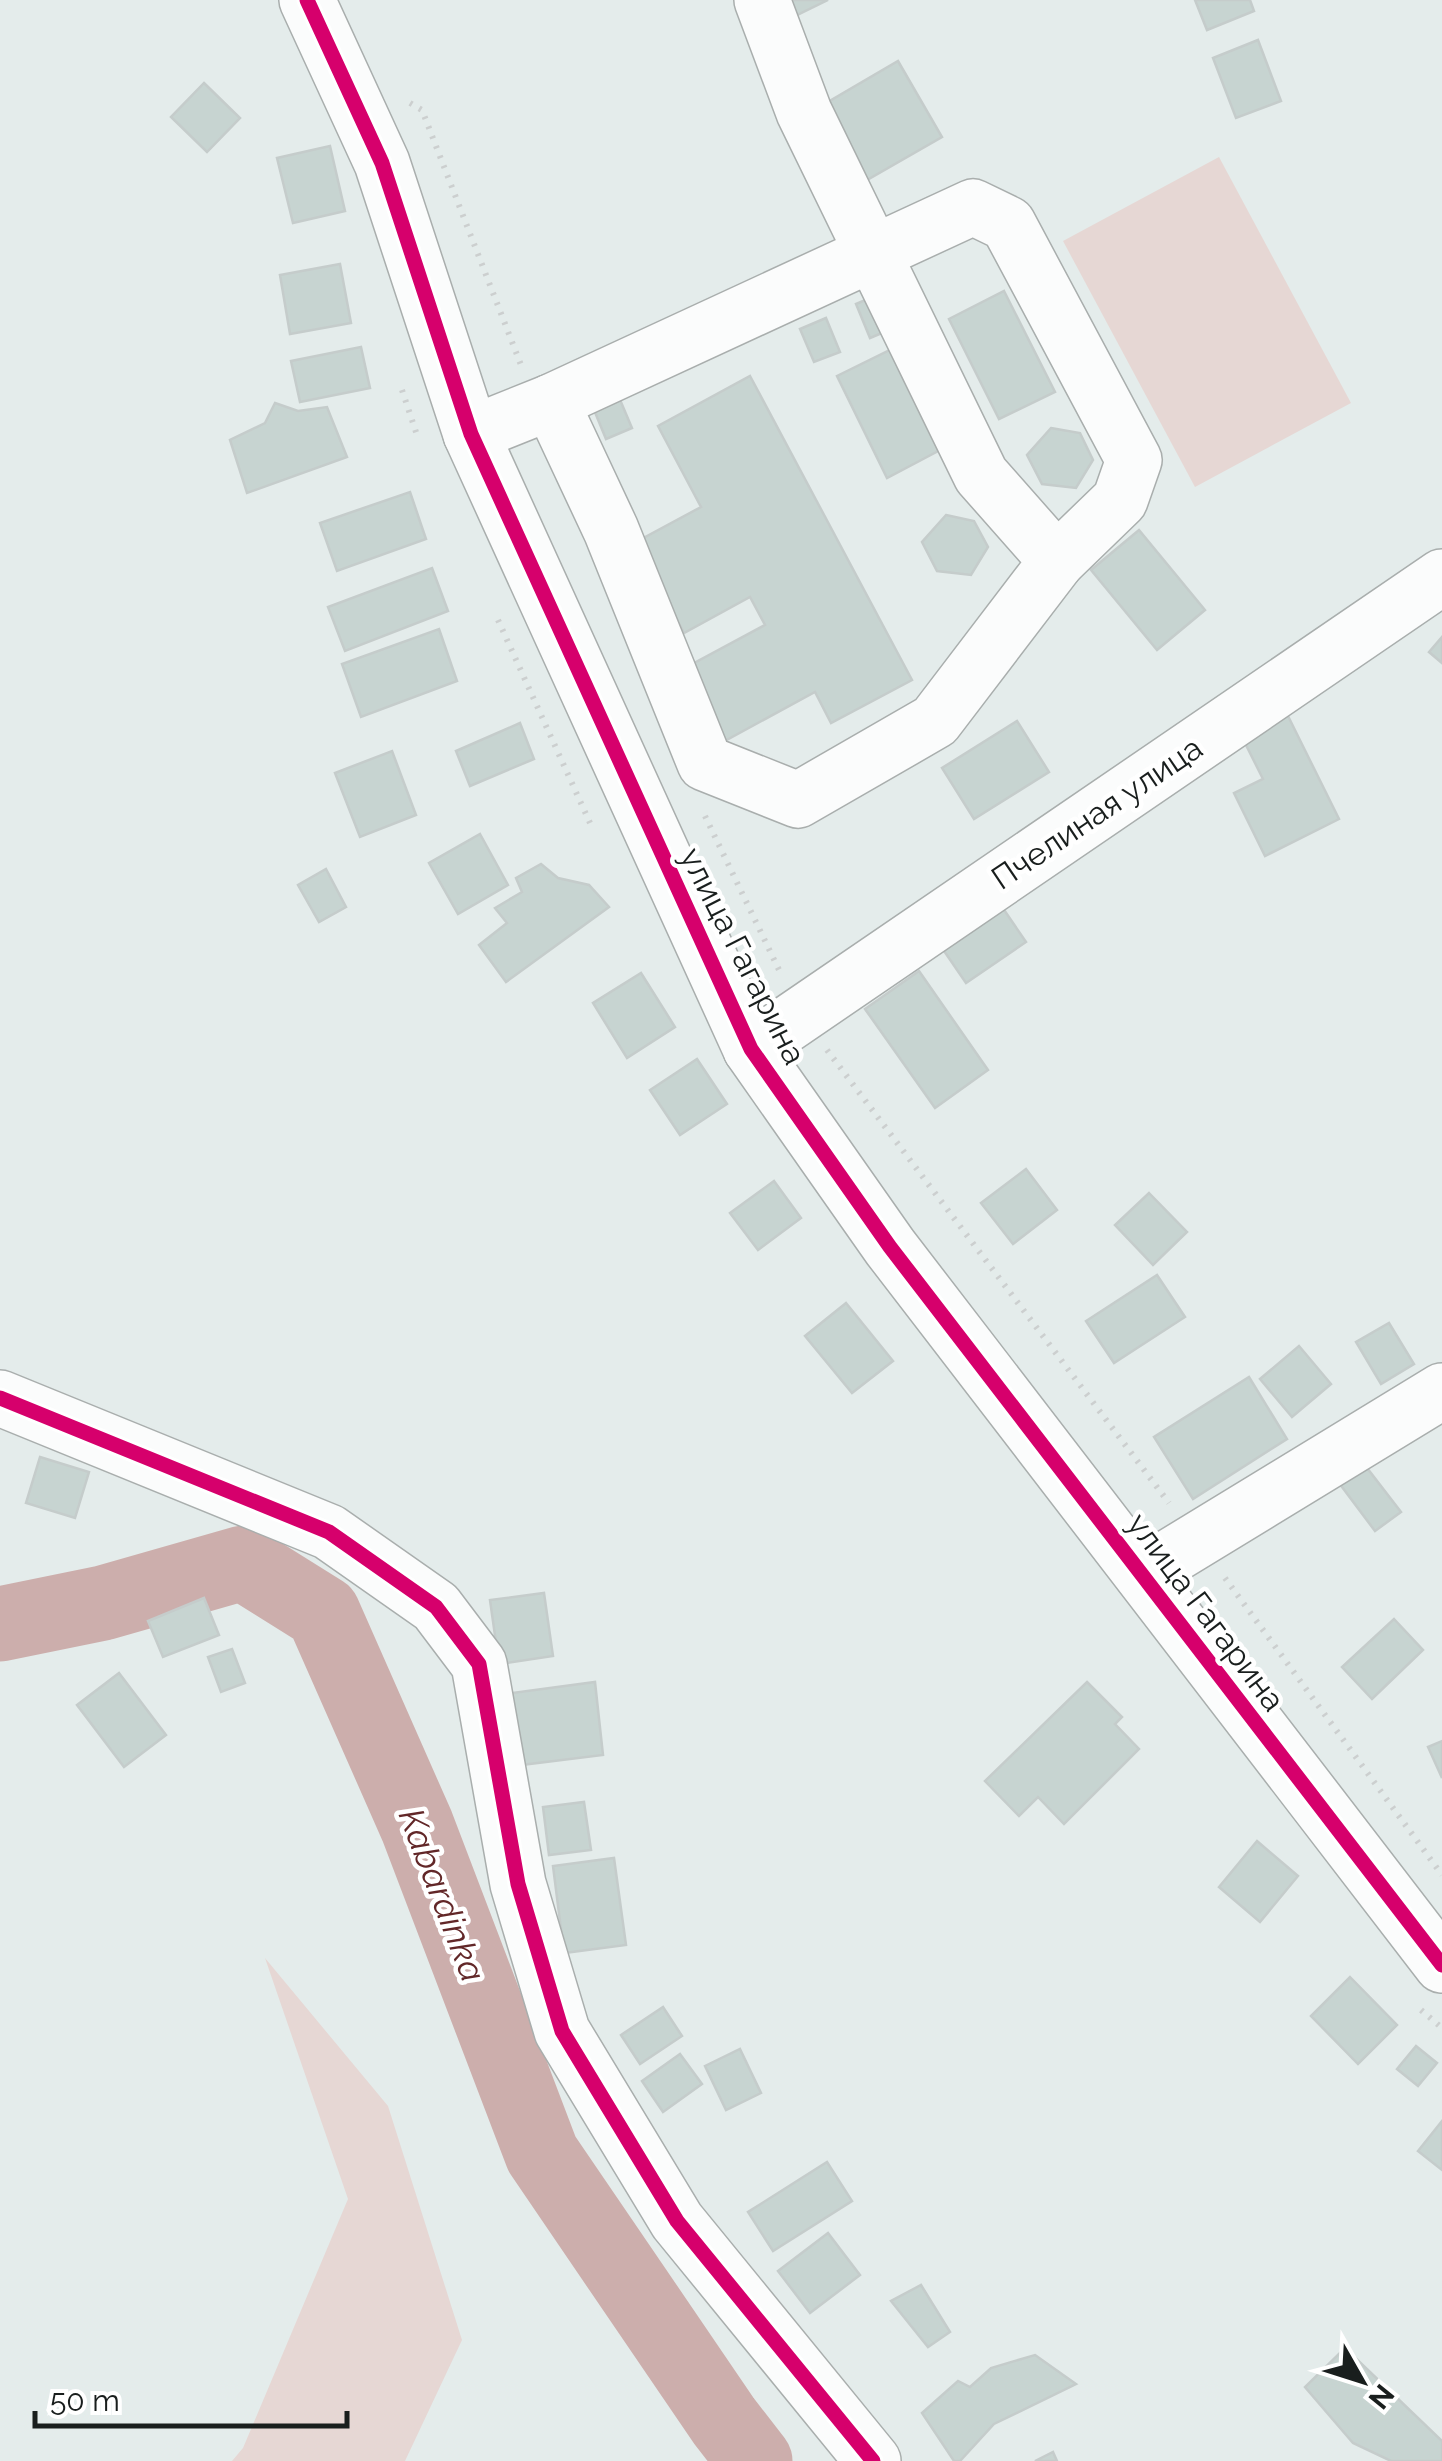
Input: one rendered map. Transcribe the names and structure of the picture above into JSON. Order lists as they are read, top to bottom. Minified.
{"streets":{"street":["Пчелиная улица","улица Гагарина"]},"crossings":[["Пчелиная улица","улица Гагарина"]],"water":["Kabardinka"],"scale_bar":"50 m","north":"bottom right"}
